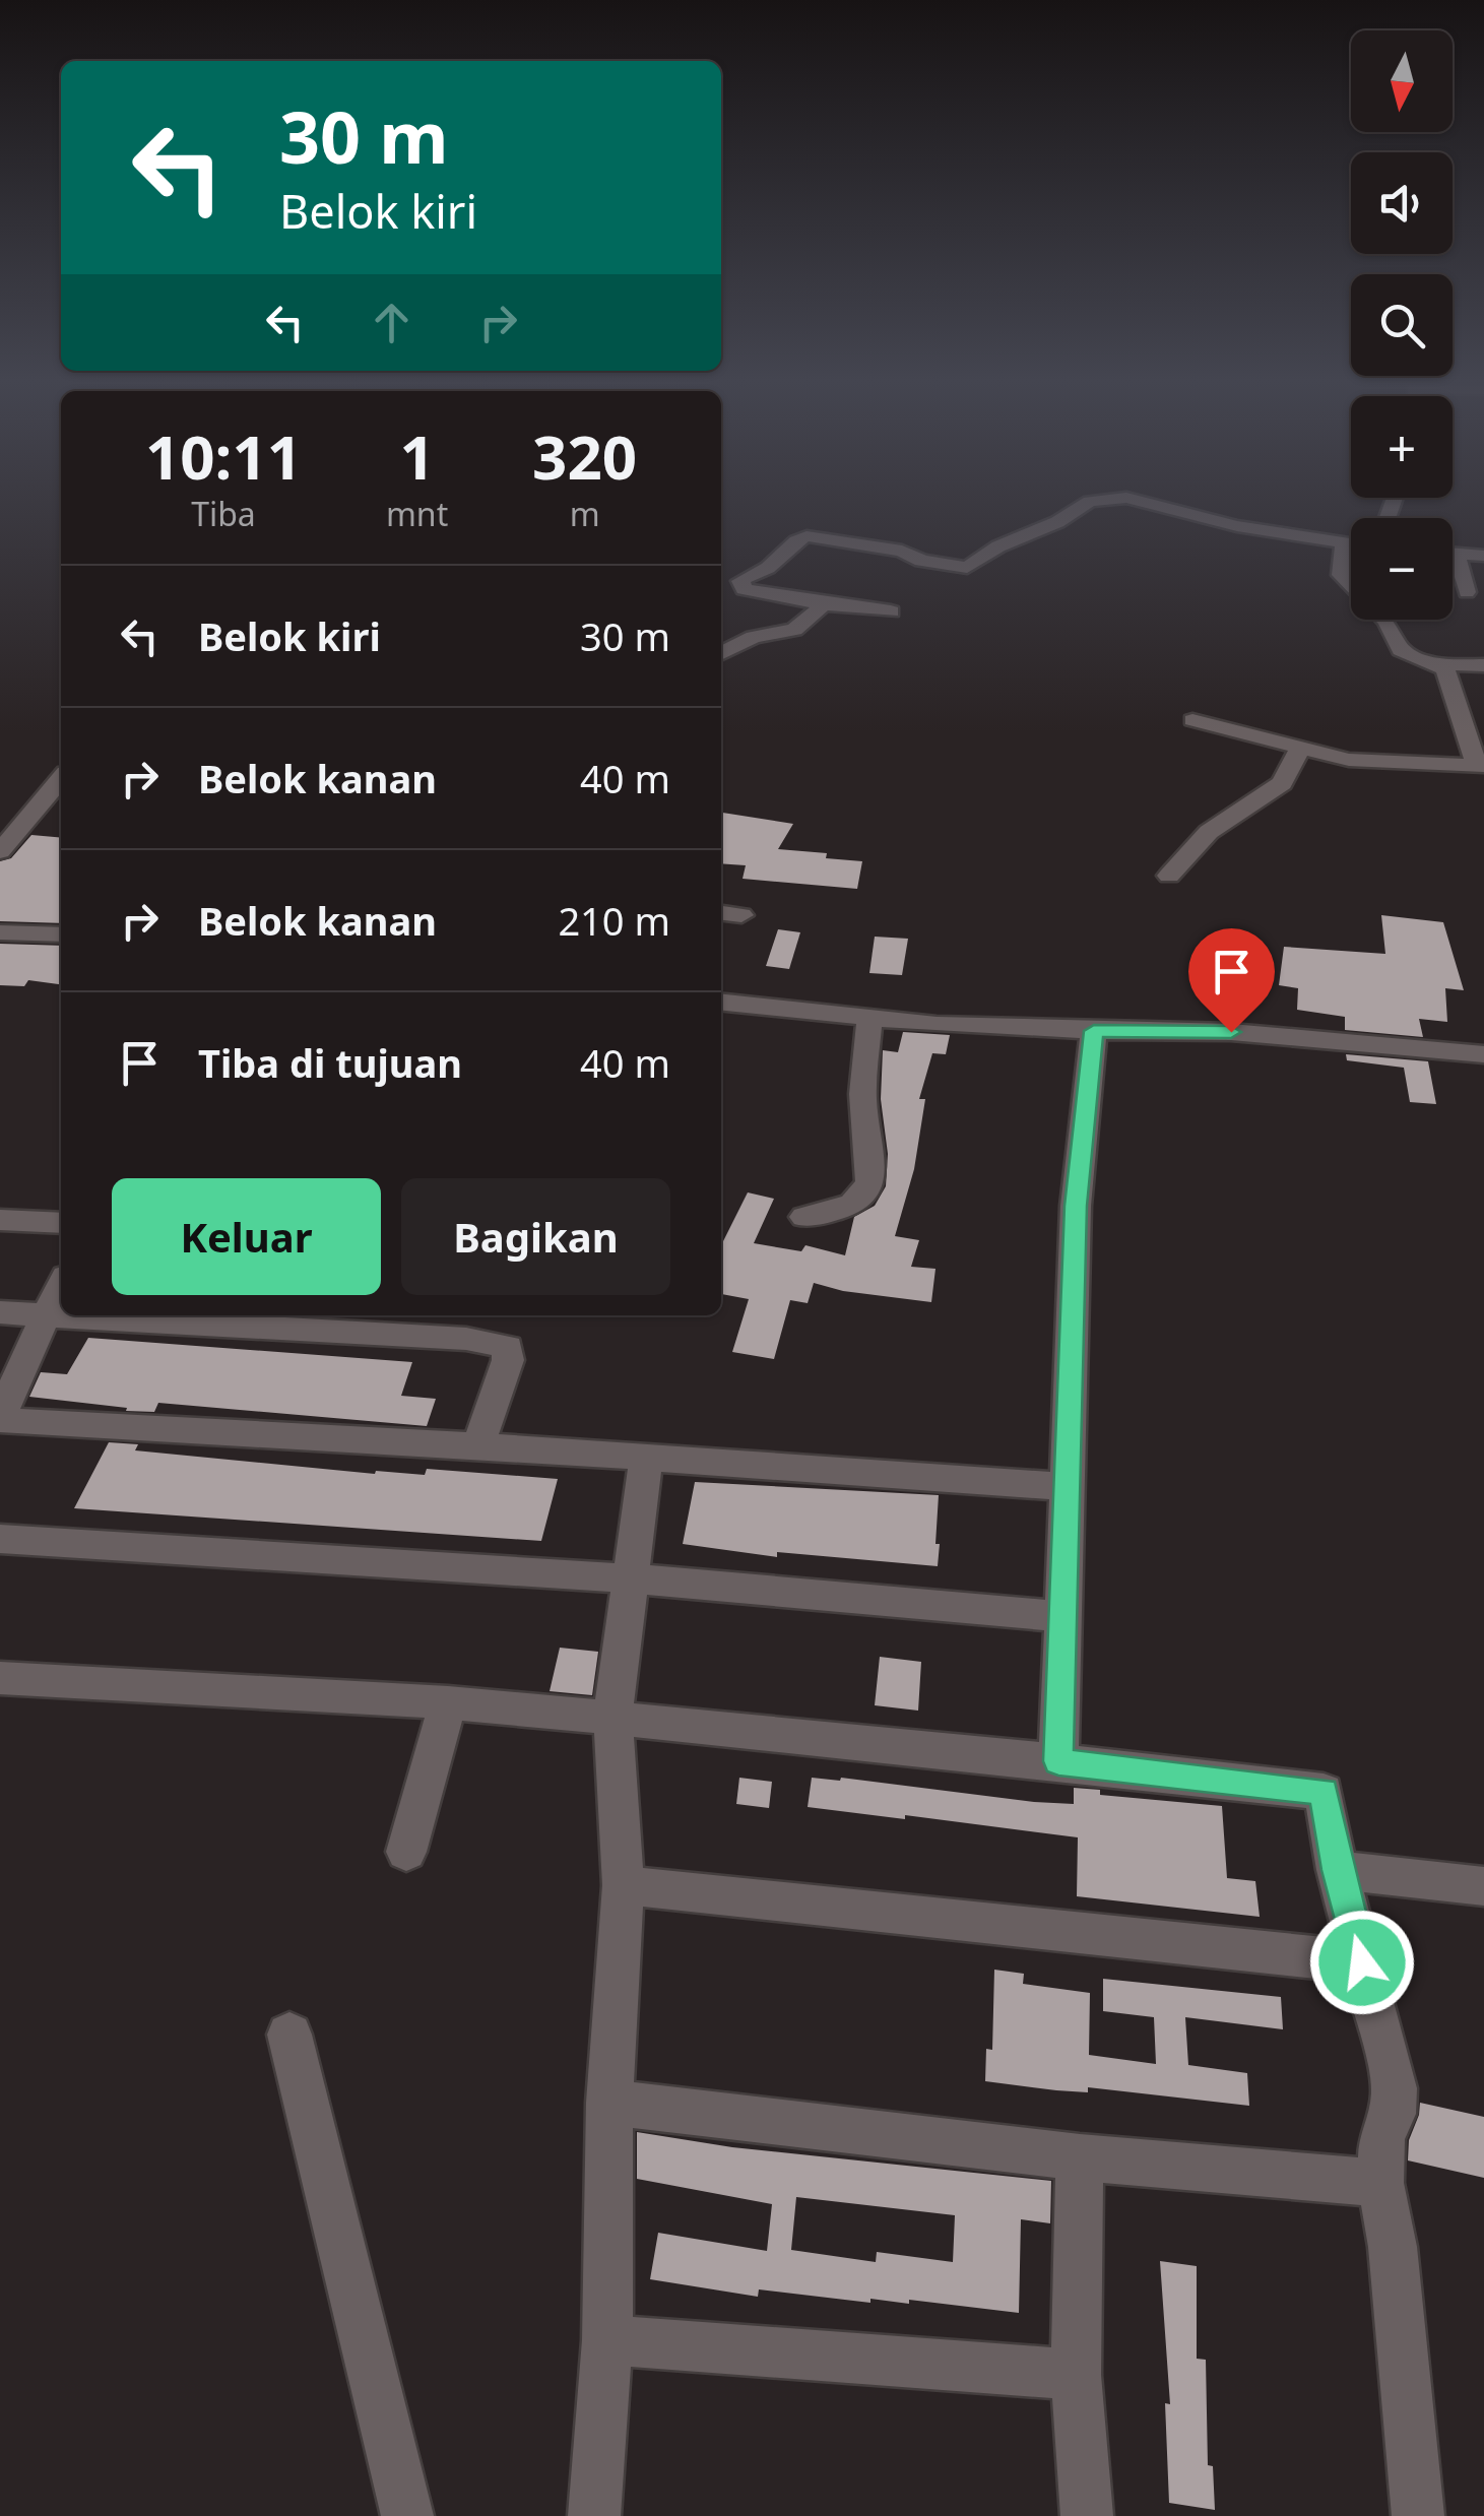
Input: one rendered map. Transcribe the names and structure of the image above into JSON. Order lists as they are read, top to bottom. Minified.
{"north":"bottom","page":{"map_buttons":["+","−"],"turn":["30 m","Belok kiri"],"eta":["10:11","Tiba","1","mnt","320","m"],"list":[{"name":"Belok kiri","value":"30 m"},{"name":"Belok kanan","value":"40 m"},{"name":"Belok kanan","value":"210 m"},{"name":"Tiba di tujuan","value":"40 m"}],"buttons":["Keluar","Bagikan"]}}
